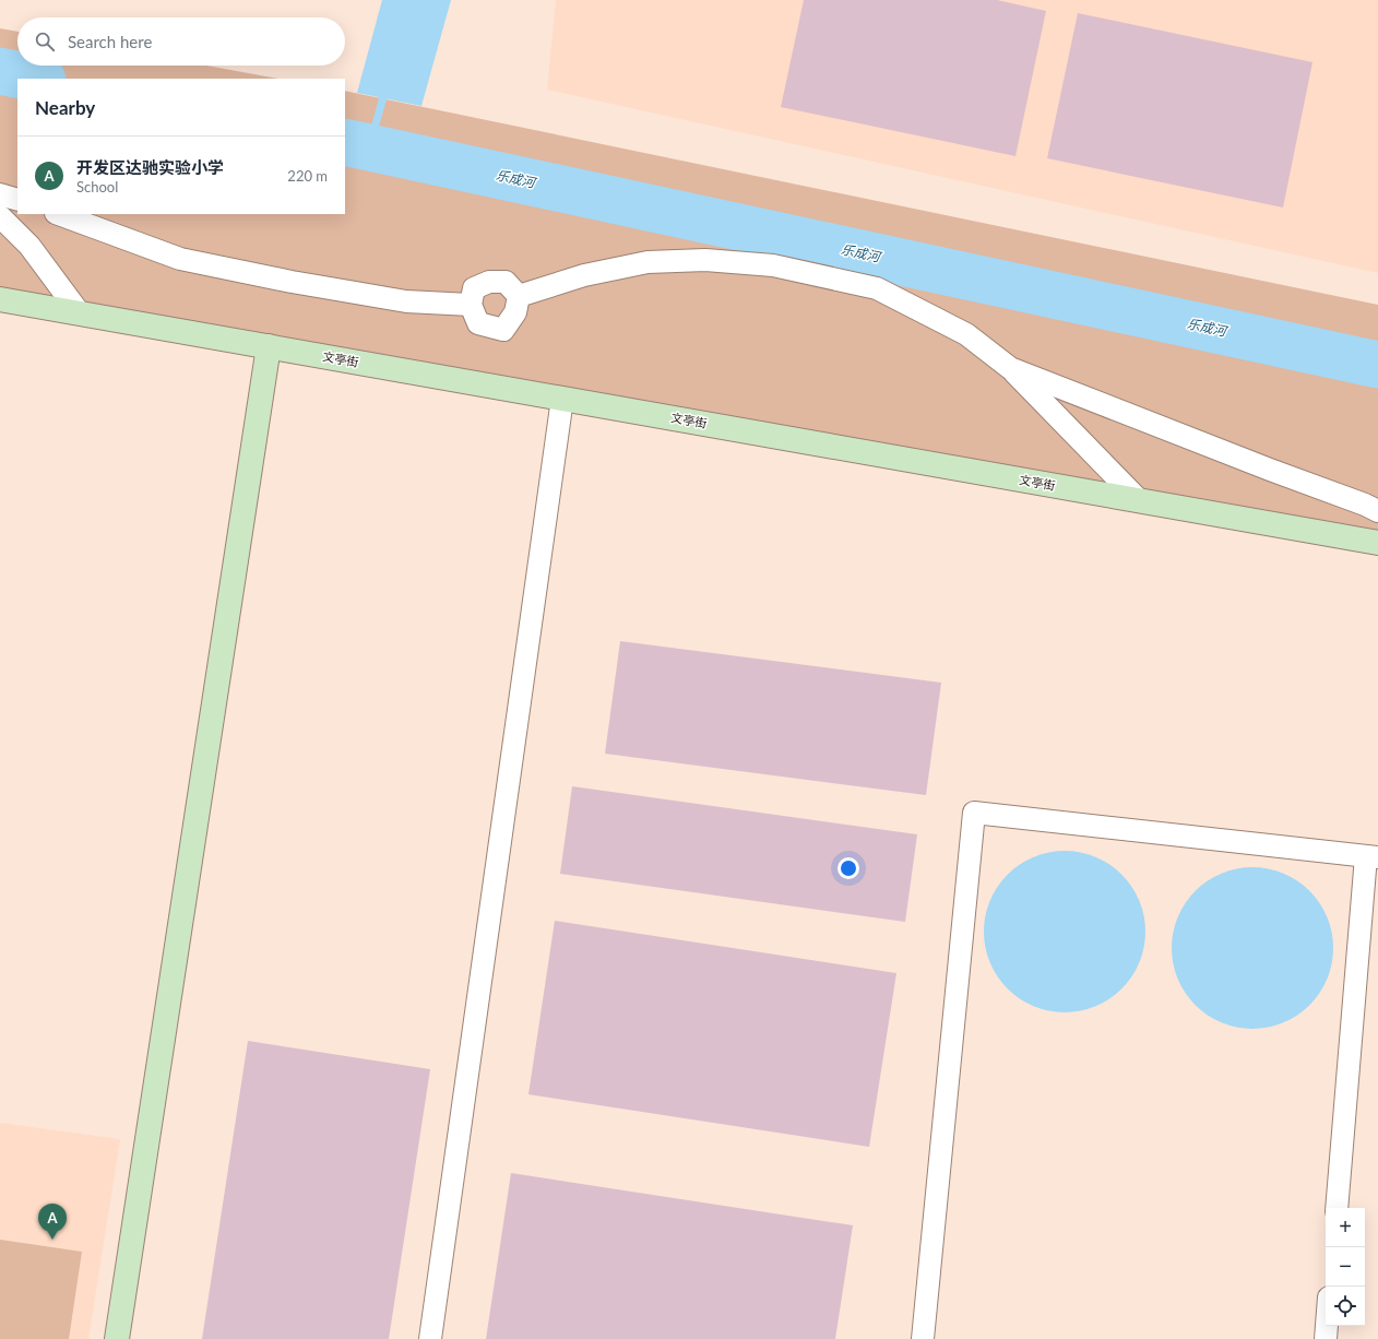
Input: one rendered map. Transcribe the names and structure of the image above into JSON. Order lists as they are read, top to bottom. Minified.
{"streets":{"street":["文亭街"]},"water":["乐成河"],"page":{"search":"Search here","heading":"Nearby","list":[{"mark":"A","name":"开发区达驰实验小学","note":"School","value":"220 m"}],"pins":"A","map_buttons":["+","−"]}}
